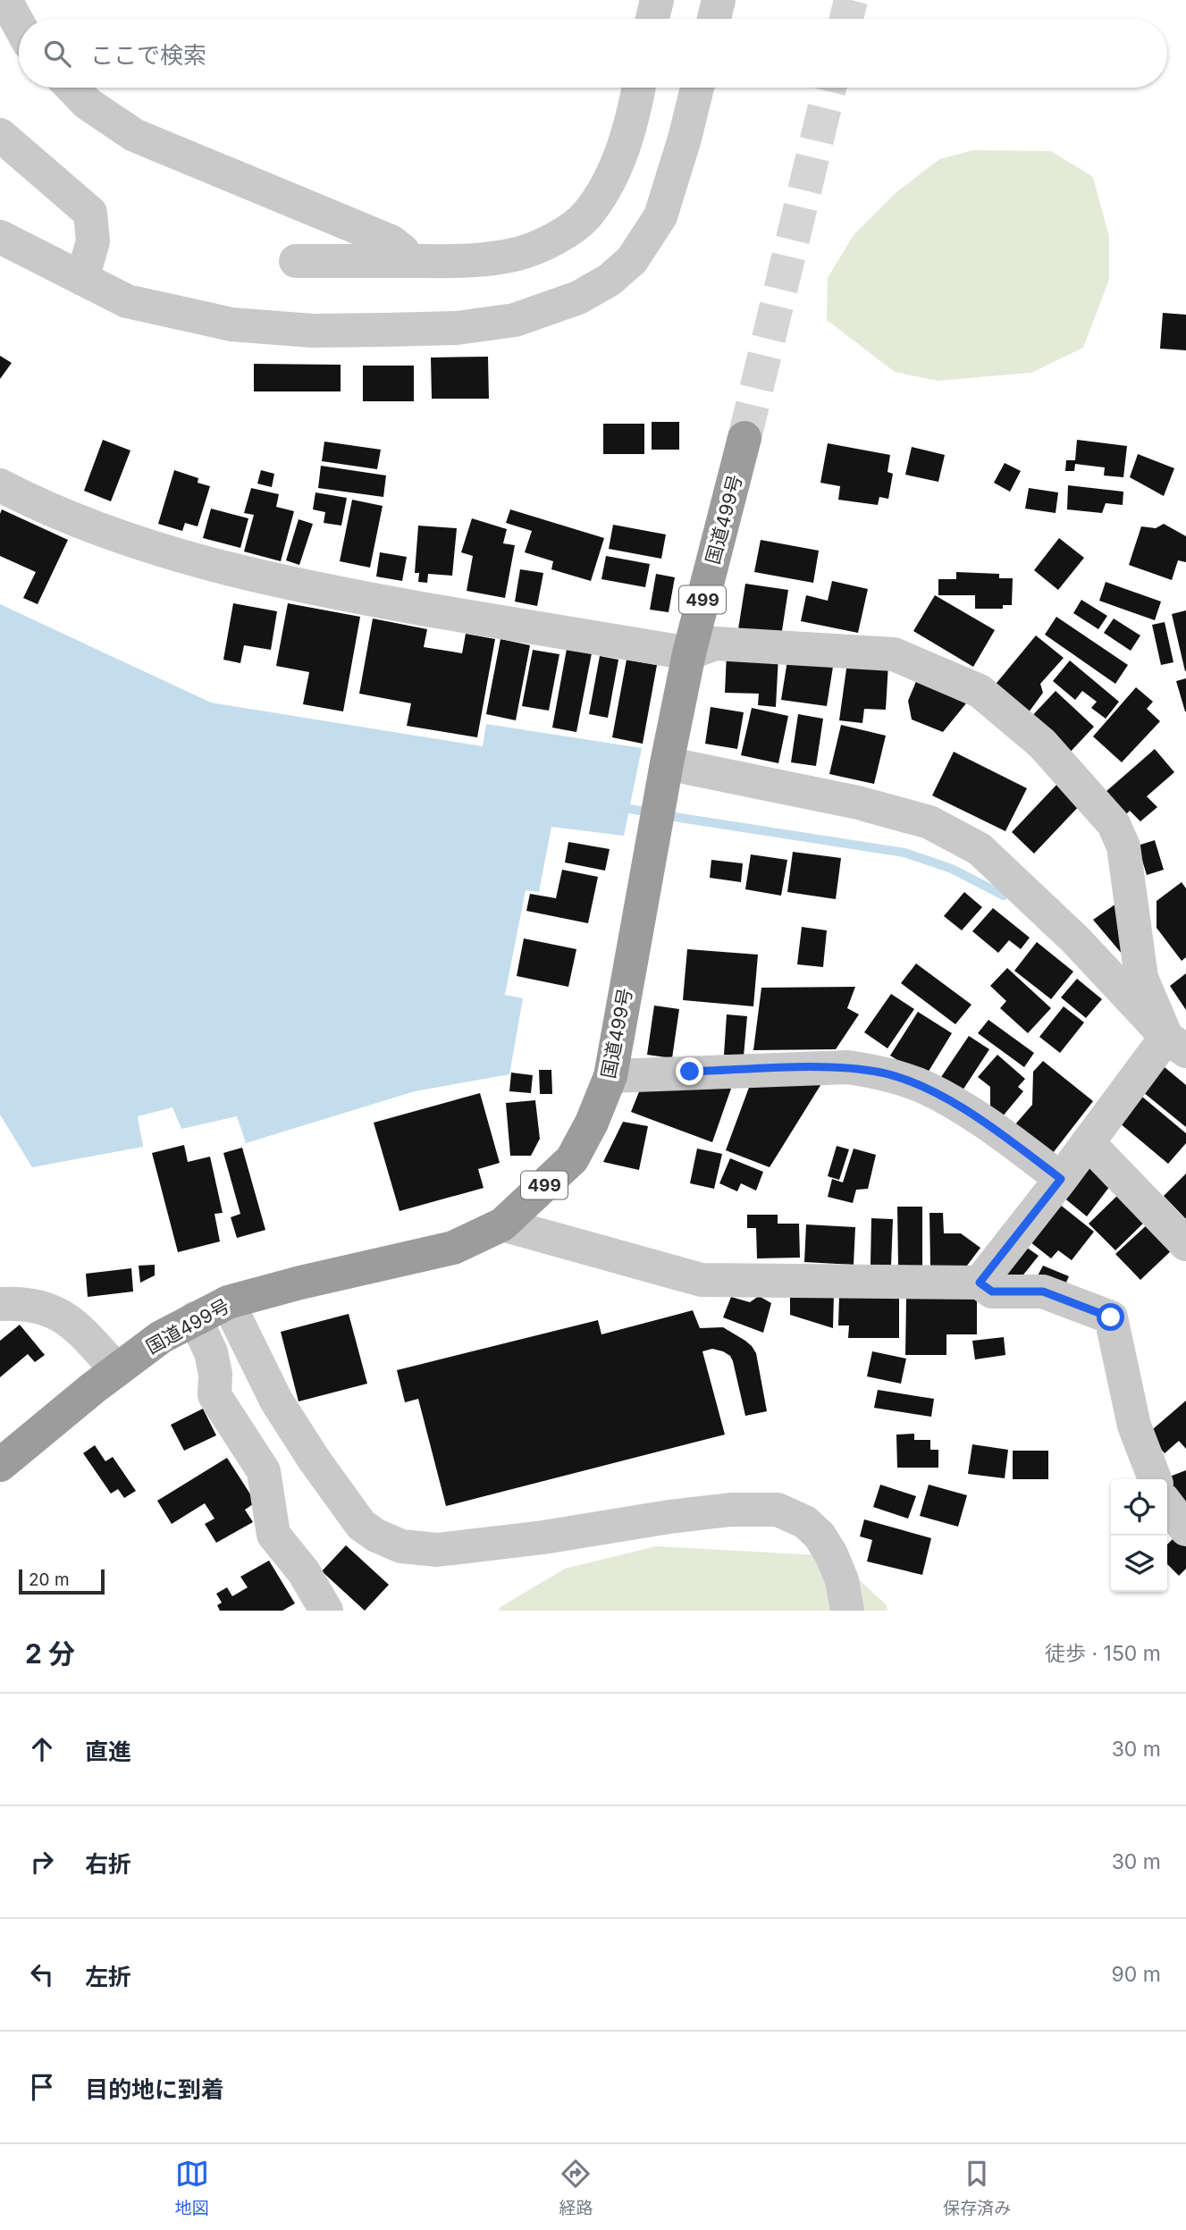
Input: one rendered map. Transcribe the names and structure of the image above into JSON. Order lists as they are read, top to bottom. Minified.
{"streets":{"highway":["国道499号","499"]},"scale_bar":"20 m","page":{"search":"ここで検索","scale":"20 m","heading":["2 分","徒歩 · 150 m"],"list":[["直進","30 m"],["右折","30 m"],["左折","90 m"],"目的地に到着"],"nav":["地図","経路","保存済み"]}}
